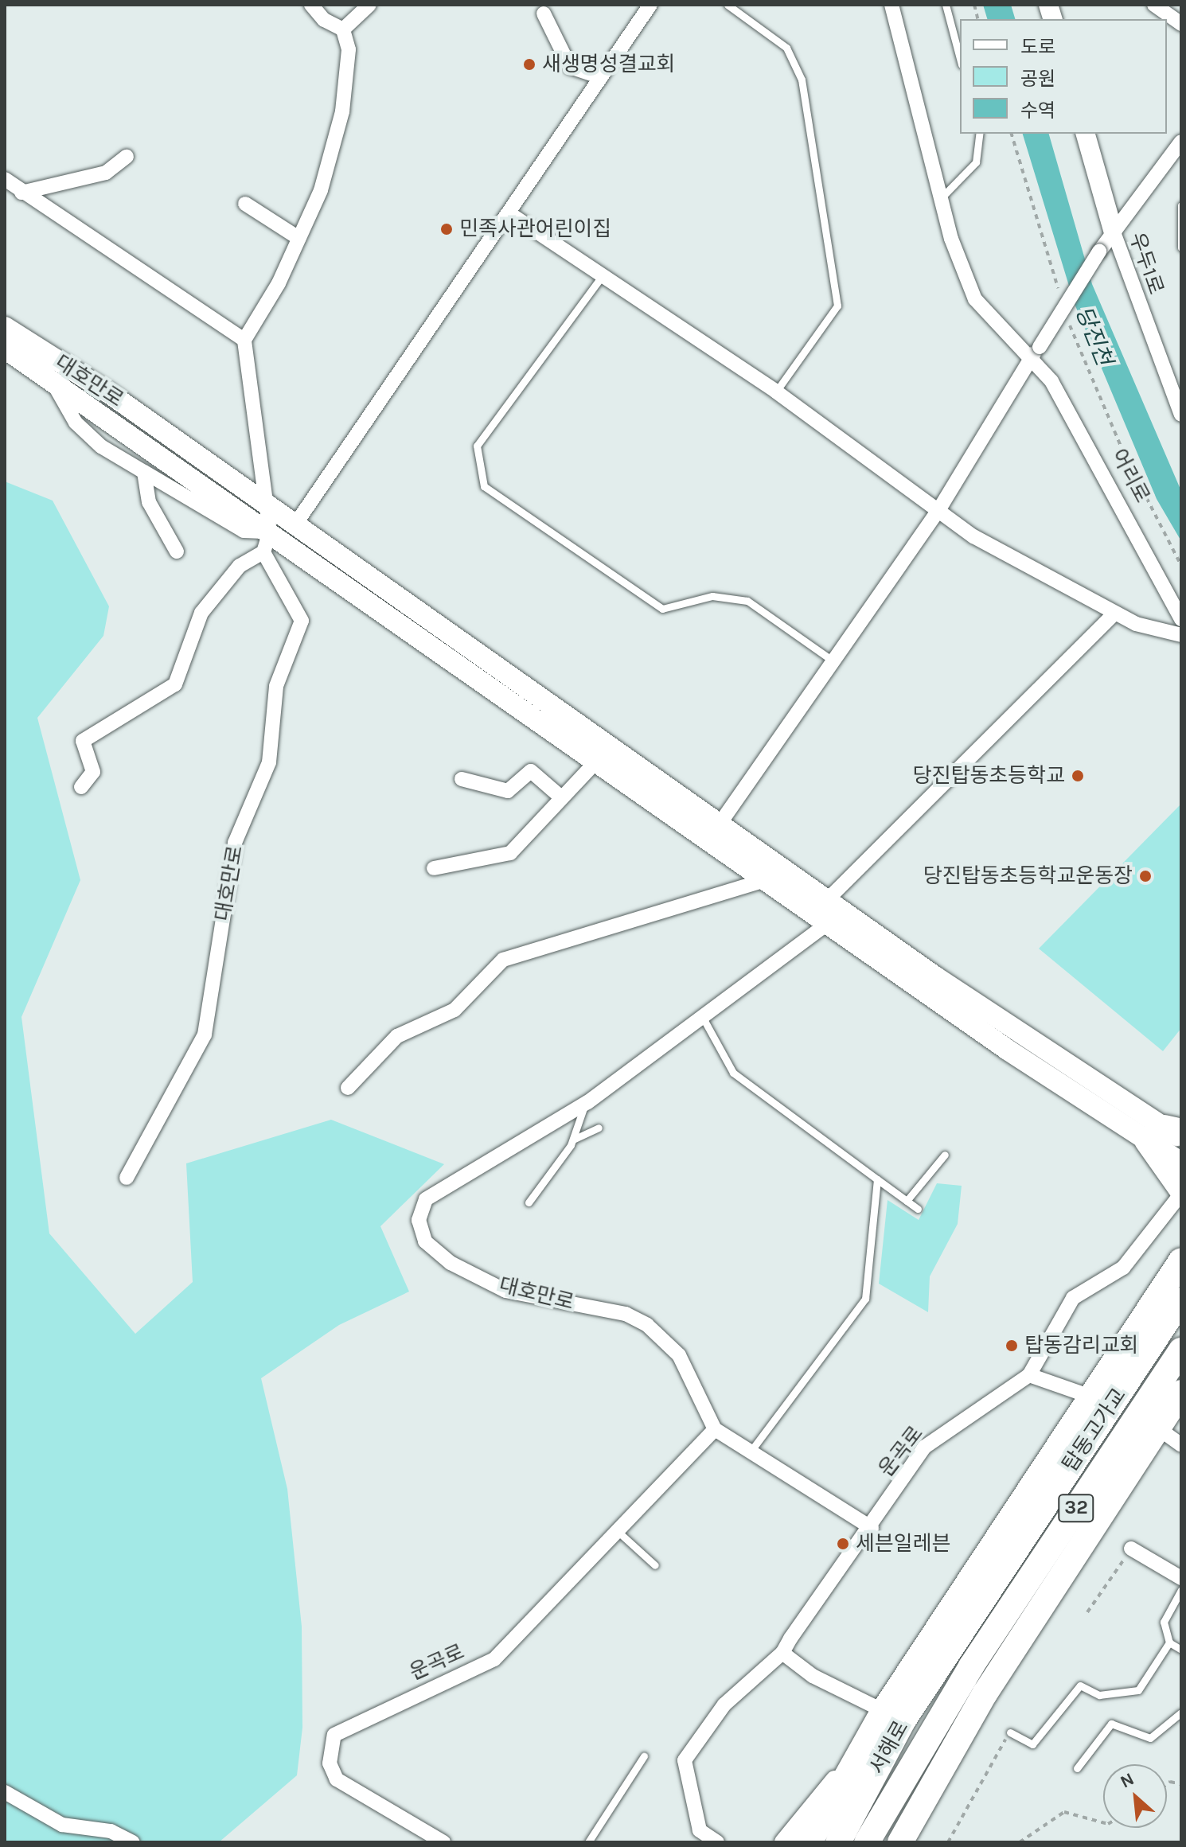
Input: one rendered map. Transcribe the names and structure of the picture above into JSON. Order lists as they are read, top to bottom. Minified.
{"streets":{"highway":["탑동고가교","32","서해로"],"main road":["대호만로"],"street":["우두1로","어리로","운곡로"]},"crossings":[["대호만로","운곡로"],["탑동고가교","서해로"]],"water":["당진천"],"places":["새생명성결교회","민족사관어린이집","당진탑동초등학교","당진탑동초등학교운동장","탑동감리교회","세븐일레븐"],"legend":["도로","공원","수역"],"north":"top left"}
